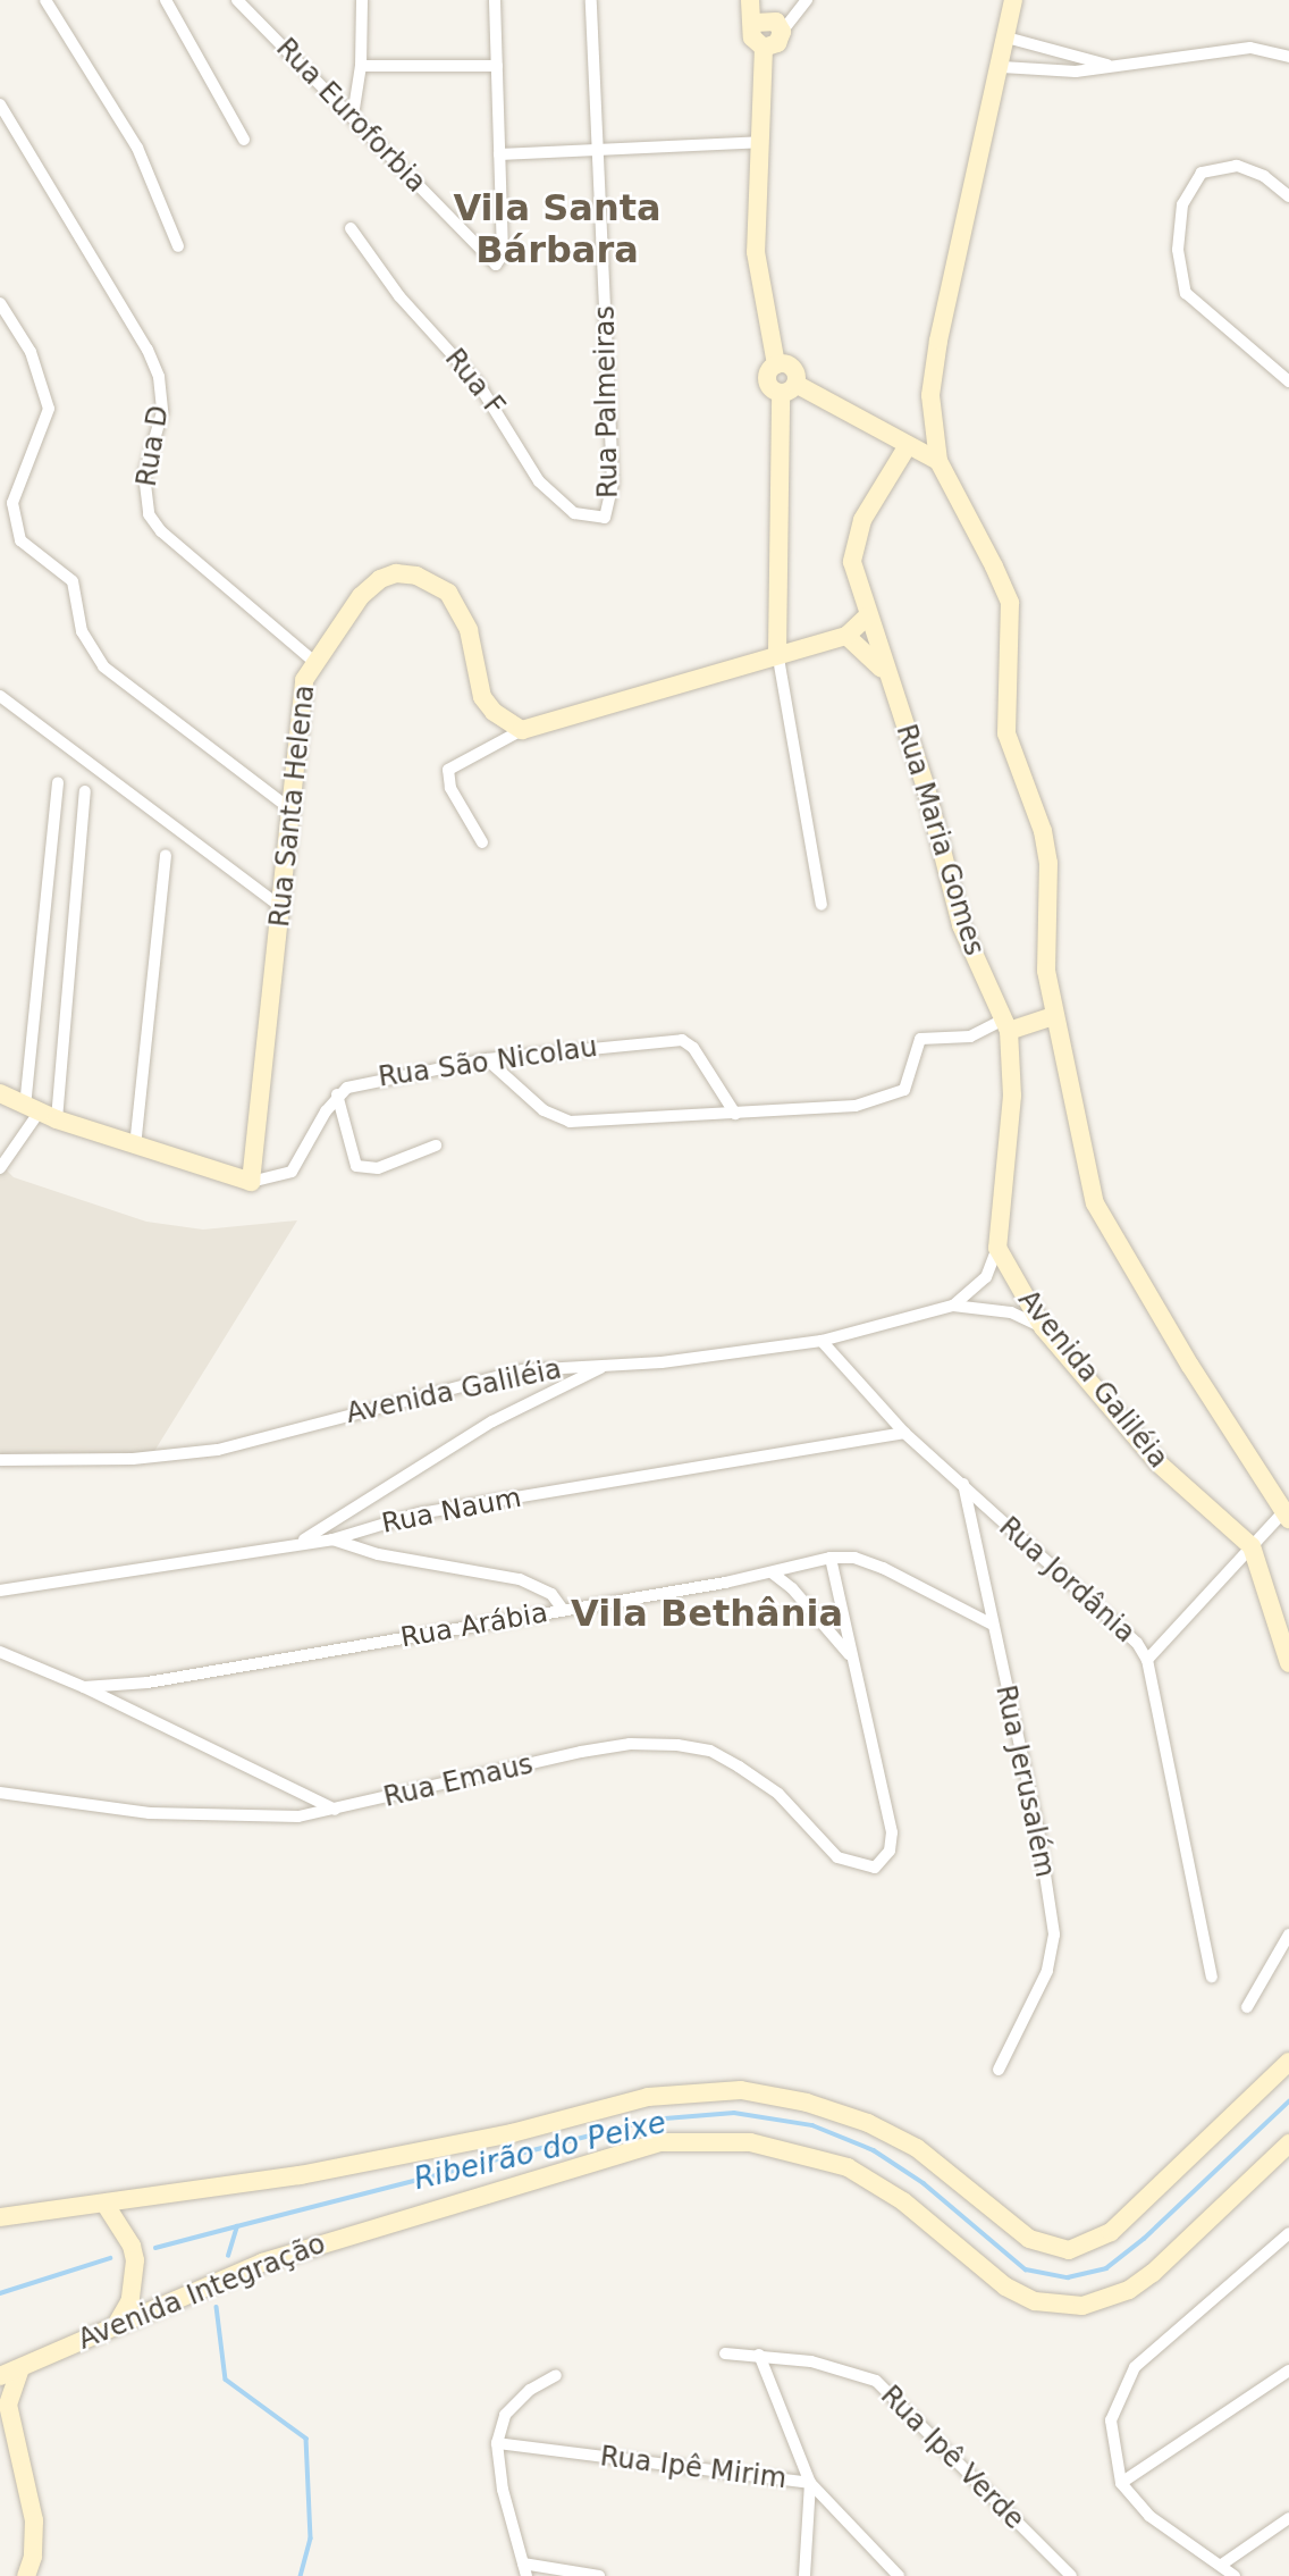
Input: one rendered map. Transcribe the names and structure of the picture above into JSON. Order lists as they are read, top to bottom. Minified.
{"streets":{"street":["Rua Euroforbia","Rua F","Rua Palmeiras","Rua D","Rua Santa Helena","Rua Maria Gomes","Rua São Nicolau","Avenida Galiléia","Rua Naum","Rua Jordânia","Rua Arábia","Rua Emaus","Rua Jerusalém","Avenida Integração","Rua Ipê Verde","Rua Ipê Mirim"]},"crossings":[["Rua F","Rua Palmeiras"],["Rua D","Rua Santa Helena"],["Rua Maria Gomes","Avenida Galiléia"],["Avenida Galiléia","Rua Jordânia"],["Rua Naum","Rua Jordânia"],["Rua Jordânia","Rua Jerusalém"],["Rua Arábia","Rua Jerusalém"]],"districts":["Vila Santa Bárbara","Vila Bethânia"],"water":["Ribeirão do Peixe"]}
